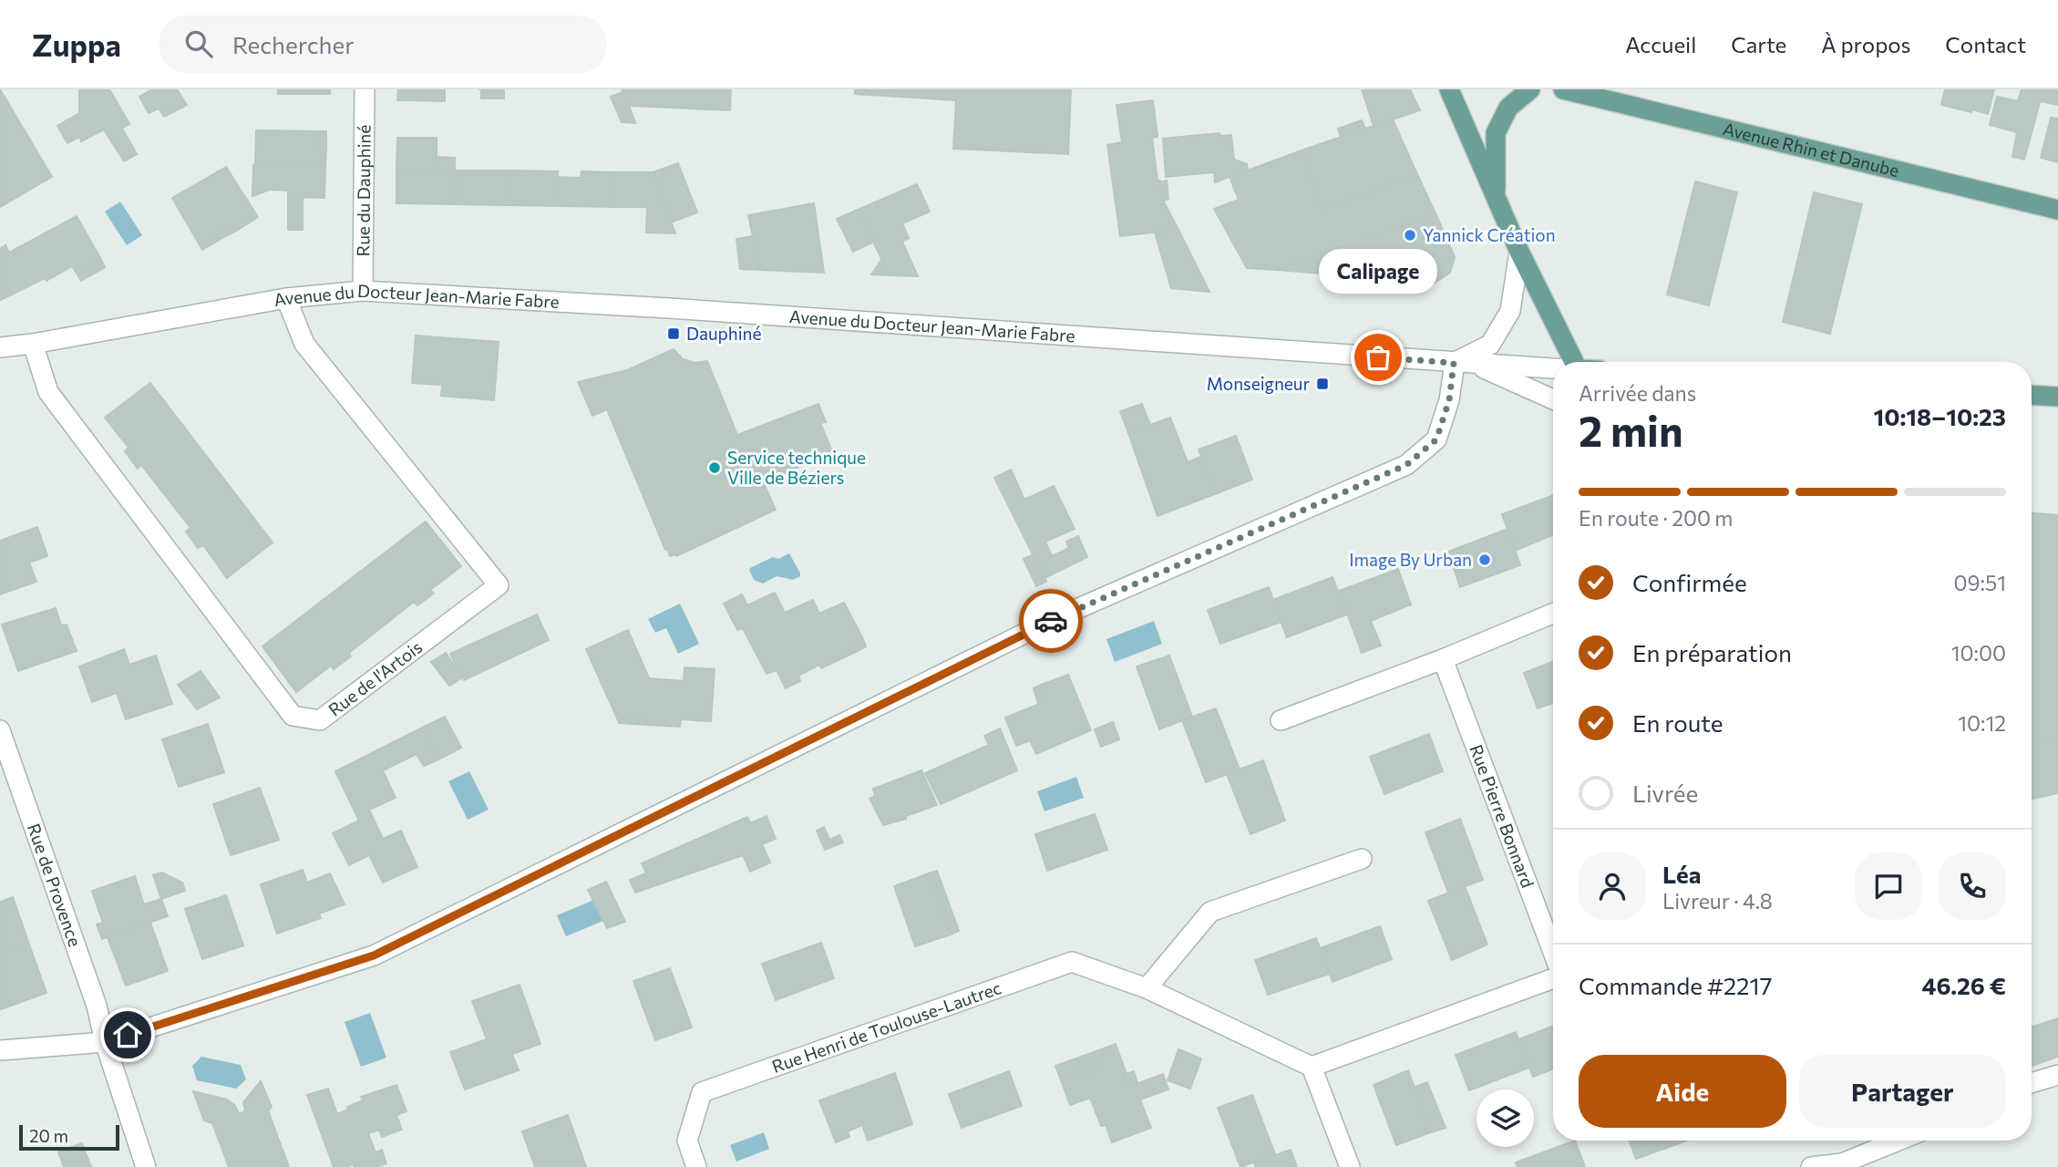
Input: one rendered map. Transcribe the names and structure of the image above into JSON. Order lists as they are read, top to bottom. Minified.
{"streets":{"main road":["Avenue Rhin et Danube"],"street":["Rue du Dauphiné","Avenue du Docteur Jean-Marie Fabre","Rue de l'Artois","Rue Pierre Bonnard","Rue de Provence","Rue Henri de Toulouse-Lautrec"]},"crossings":[["Rue du Dauphiné","Avenue du Docteur Jean-Marie Fabre"],["Avenue du Docteur Jean-Marie Fabre","Rue de l'Artois"],["Rue Pierre Bonnard","Rue Henri de Toulouse-Lautrec"]],"places":{"other":["Yannick Création","Calipage","Service technique Ville de Béziers","Image By Urban"],"transit":["Dauphiné","Monseigneur"]},"scale_bar":"20 m","page":{"header":"Zuppa","search":"Rechercher","nav":["Accueil","Carte","À propos","Contact"],"bubble":"Calipage","heading":["2 min","Arrivée dans","10:18–10:23"],"panel":["Léa","Livreur · 4.8","Commande #2217","46.26 €"],"bar":"En route · 200 m","list":[["Confirmée","09:51"],["En préparation","10:00"],["En route","10:12"],"Livrée"],"buttons":["Aide","Partager"],"scale":"20 m"}}
